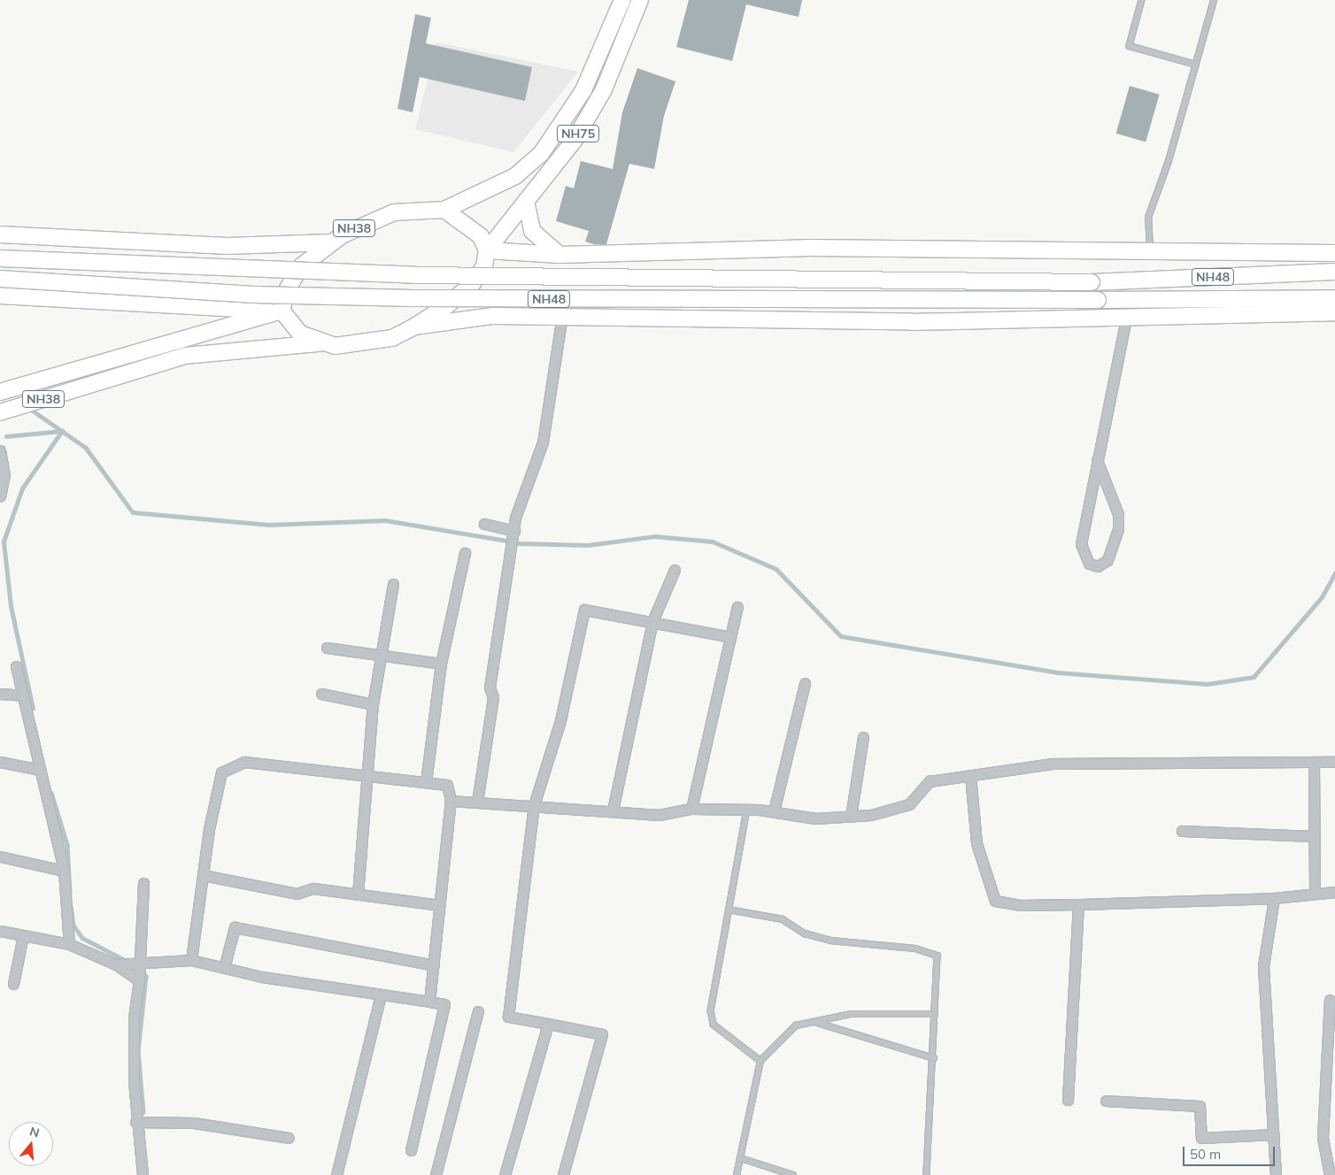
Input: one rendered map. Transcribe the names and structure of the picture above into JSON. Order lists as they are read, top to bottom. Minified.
{"streets":{"highway":["NH75","NH38","NH48"]},"crossings":[["NH75","NH38"]],"scale_bar":"50 m","north":"top"}
